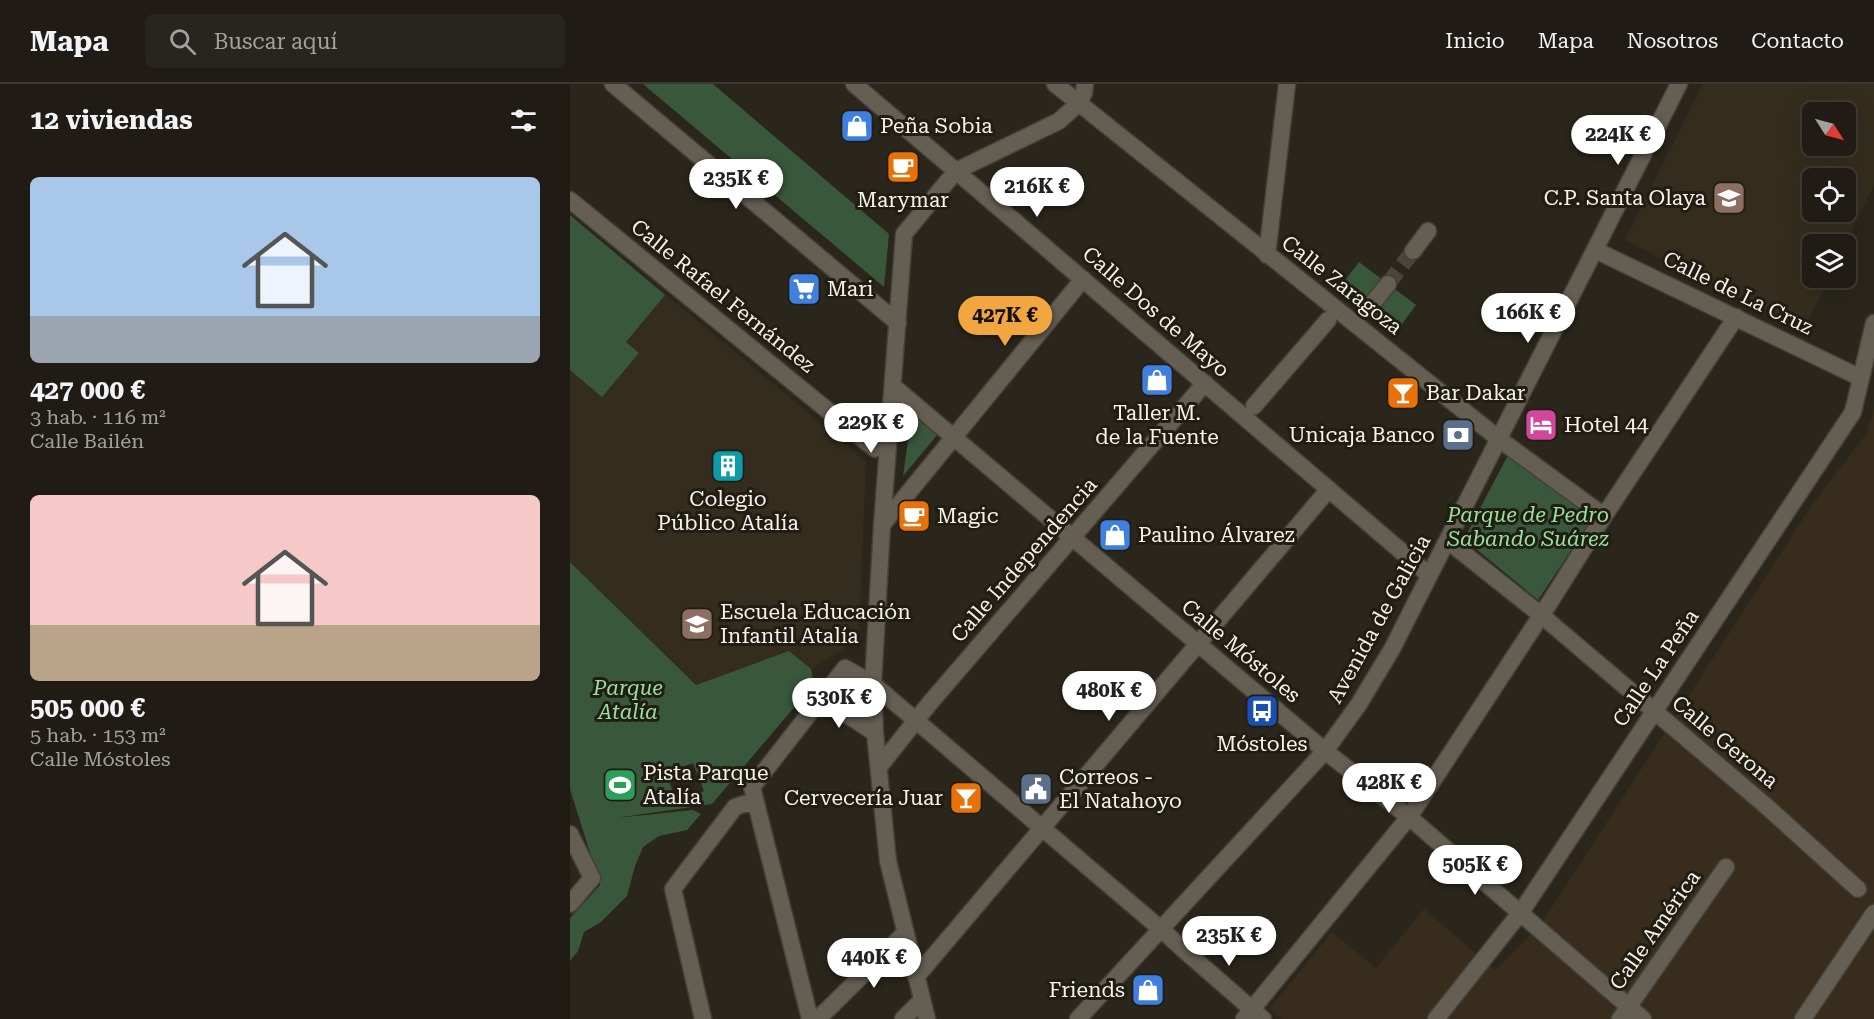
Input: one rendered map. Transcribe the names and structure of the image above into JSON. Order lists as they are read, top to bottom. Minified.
{"streets":{"street":["Calle Zaragoza","Calle de La Cruz","Calle Rafael Fernández","Calle Dos de Mayo","Calle Independencia","Avenida de Galicia","Calle Móstoles","Calle La Peña","Calle Gerona","Calle América"]},"crossings":[["Calle Zaragoza","Avenida de Galicia"],["Calle de La Cruz","Avenida de Galicia"],["Calle de La Cruz","Calle La Peña"],["Calle Dos de Mayo","Calle Independencia"],["Calle Dos de Mayo","Avenida de Galicia"],["Calle Independencia","Calle Móstoles"],["Avenida de Galicia","Calle Móstoles"],["Avenida de Galicia","Calle Gerona"],["Calle Móstoles","Calle La Peña"],["Calle Móstoles","Calle América"],["Calle La Peña","Calle Gerona"]],"parks":["Parque de Pedro Sabando Suárez","Parque Atalía"],"places":{"shop":["Peña Sobia","Taller M. de la Fuente","Paulino Álvarez","Friends"],"cafe":["Marymar","Magic"],"school or university":["C.P. Santa Olaya","Escuela Educación Infantil Atalía"],"supermarket":["Mari"],"bar":["Bar Dakar","Cervecería Juar"],"hotel":["Hotel 44"],"bank":["Unicaja Banco"],"building":["Colegio Público Atalía"],"bus stop":["Móstoles"],"sports":["Pista Parque Atalía"],"public building":["Correos - El Natahoyo"]},"north":"bottom right","page":{"header":"Mapa","search":"Buscar aquí","nav":["Inicio","Mapa","Nosotros","Contacto"],"heading":"12 viviendas","price":["224K €","235K €","216K €","166K €","427K €","229K €","480K €","530K €","428K €","505K €","235K €","440K €"],"list":[{"name":"427 000 €","note":"3 hab. · 116 m² · Calle Bailén"},{"name":"505 000 €","note":"5 hab. · 153 m² · Calle Móstoles"}]}}
